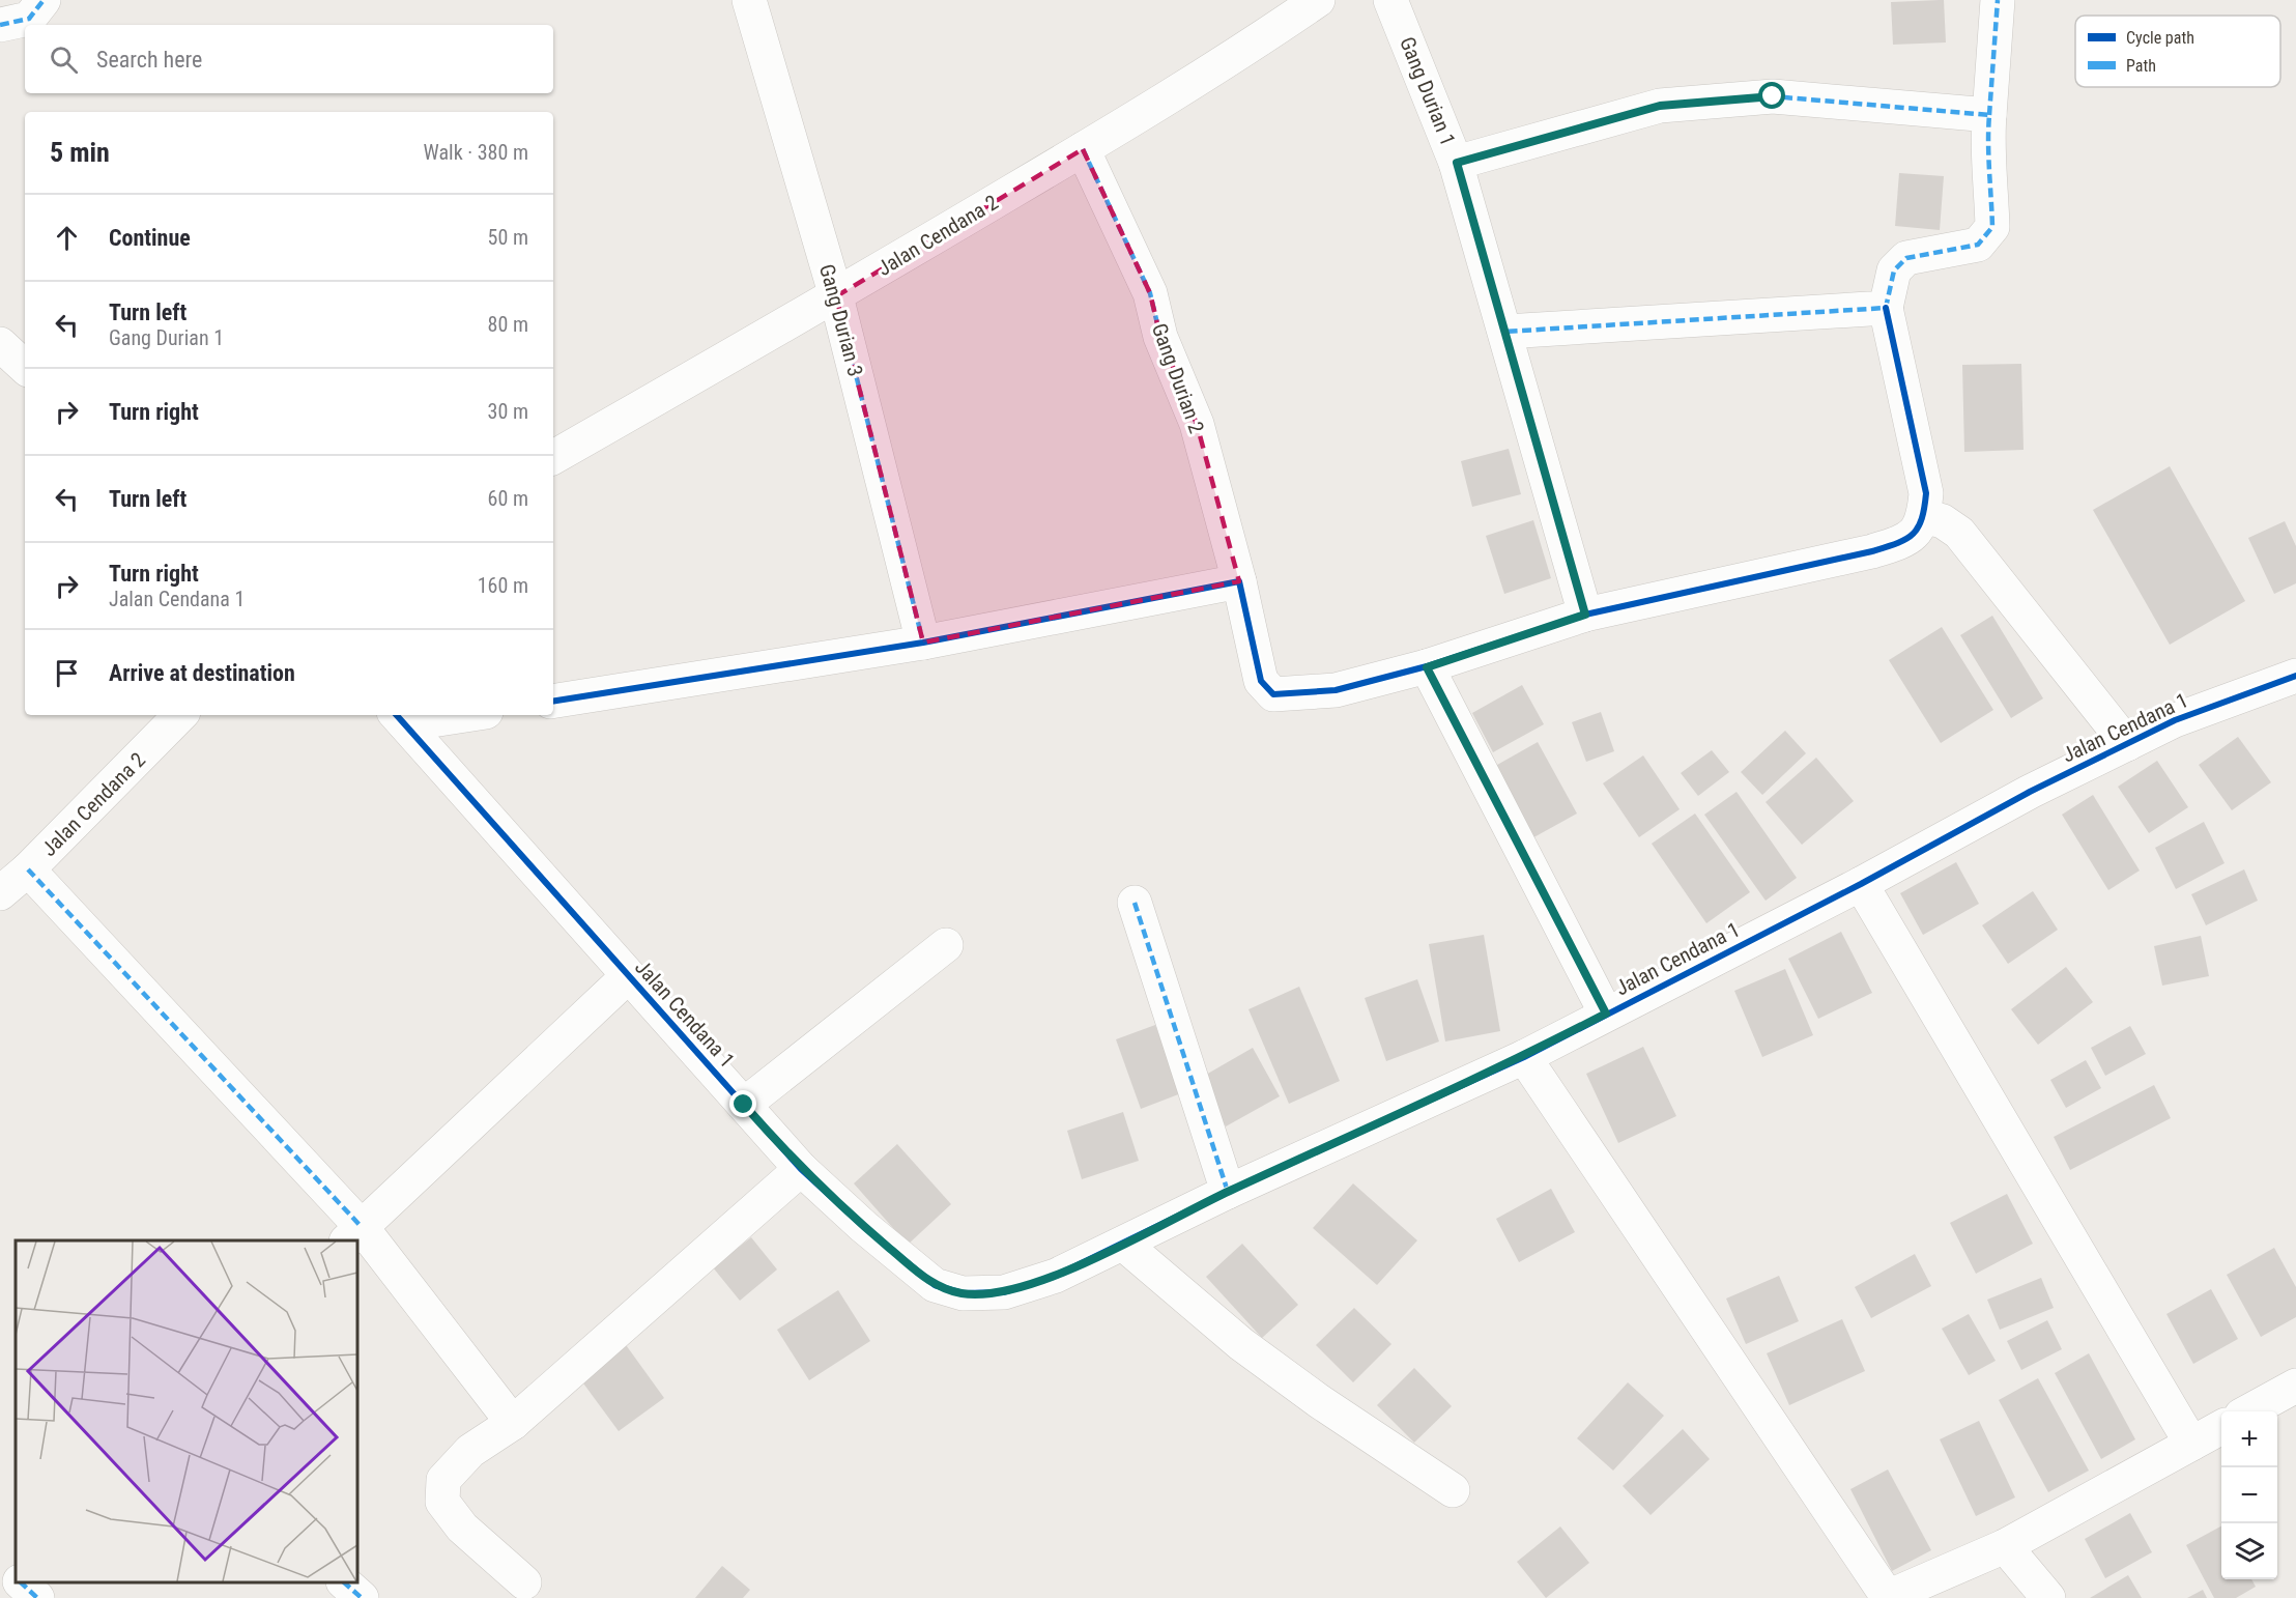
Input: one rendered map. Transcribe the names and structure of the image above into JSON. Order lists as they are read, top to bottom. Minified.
{"streets":{"street":["Gang Durian 1","Jalan Cendana 2","Gang Durian 3","Gang Durian 2","Jalan Cendana 1"]},"crossings":[["Gang Durian 1","Gang Durian 2"],["Jalan Cendana 2","Gang Durian 3"],["Jalan Cendana 2","Gang Durian 2"]],"legend":["Cycle path","Path"],"page":{"search":"Search here","heading":["5 min","Walk · 380 m"],"list":[["Continue","50 m"],["Turn left","Gang Durian 1","80 m"],["Turn right","30 m"],["Turn left","60 m"],["Turn right","Jalan Cendana 1","160 m"],"Arrive at destination"],"map_buttons":["+","−"]}}
